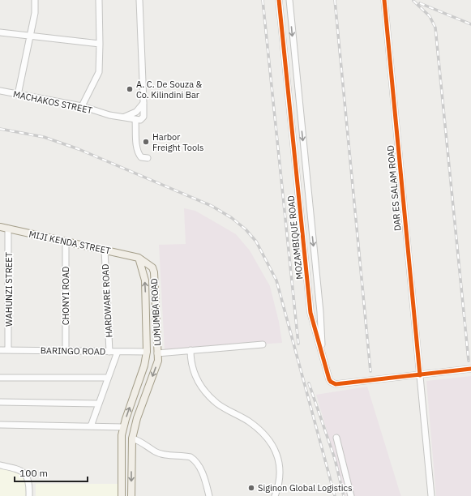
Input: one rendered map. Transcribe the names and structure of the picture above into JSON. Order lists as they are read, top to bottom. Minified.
{"streets":{"main road":["MIJI KENDA STREET","LUMUMBA ROAD"],"street":["MACHAKOS STREET","DAR ES SALAM ROAD","MOZAMBIQUE ROAD","WAHUNZI STREET","CHONYI ROAD","HARDWARE ROAD","BARINGO ROAD"]},"crossings":[["DAR ES SALAM ROAD","MOZAMBIQUE ROAD"],["MIJI KENDA STREET","WAHUNZI STREET"],["MIJI KENDA STREET","CHONYI ROAD"],["MIJI KENDA STREET","HARDWARE ROAD"],["MIJI KENDA STREET","LUMUMBA ROAD"],["WAHUNZI STREET","BARINGO ROAD"],["CHONYI ROAD","BARINGO ROAD"],["HARDWARE ROAD","BARINGO ROAD"],["LUMUMBA ROAD","BARINGO ROAD"]],"places":["A. C. De Souza & Co. Kilindini Bar","Harbor Freight Tools","Siginon Global Logistics"],"scale_bar":"100 m"}
